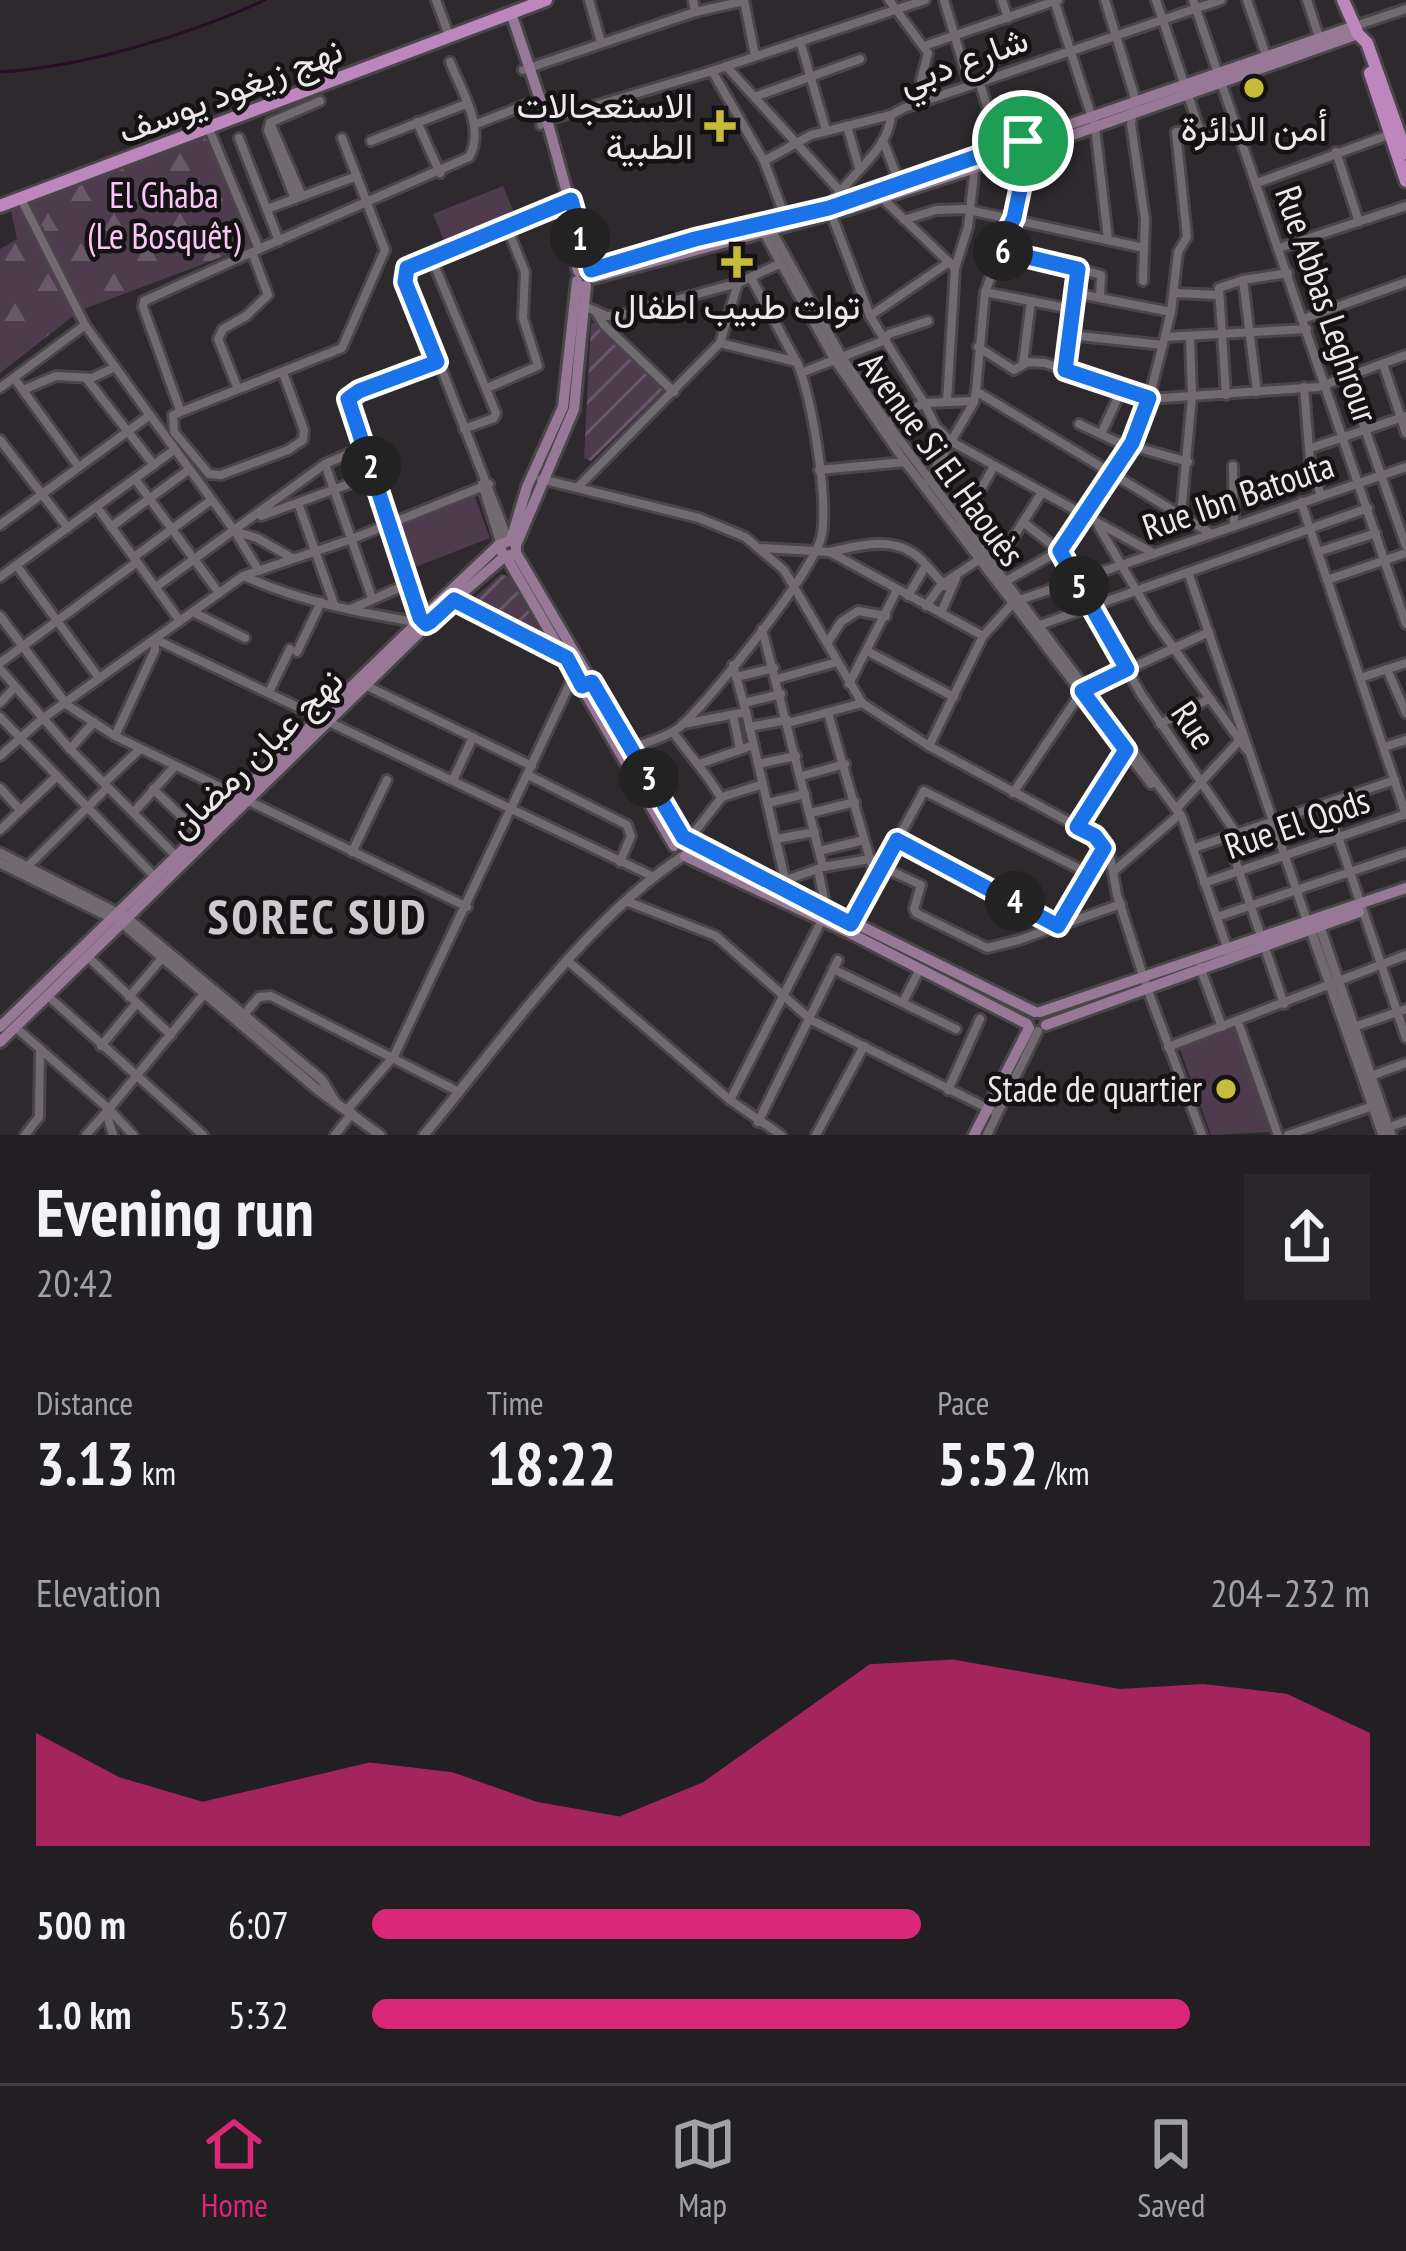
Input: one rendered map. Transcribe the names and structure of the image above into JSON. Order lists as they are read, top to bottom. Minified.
{"streets":{"main road":["نهج زيغود يوسف","نهج عبان رمضان"],"street":["شارع دبي","Rue Abbas Leghrour","Avenue Si El Haouès","Rue Ibn Batouta","Rue","Rue El Qods"]},"crossings":[["شارع دبي","Rue Abbas Leghrour"],["Rue Abbas Leghrour","Rue Ibn Batouta"],["Avenue Si El Haouès","Rue Ibn Batouta"],["Avenue Si El Haouès","Rue El Qods"],["Rue Ibn Batouta","Rue"],["Rue","Rue El Qods"]],"districts":["SOREC SUD"],"parks":["El Ghaba (Le Bosquêt)"],"places":{"other":["أمن الدائرة","Stade de quartier"],"health":["الاستعجالات الطبية","توات طبيب اطفال"]},"page":{"pins":["1","6","2","5","3","4"],"heading":["Evening run","20:42"],"stats":[["Distance","3.13 km"],["Time","18:22"],["Pace","5:52 /km"]],"chart":["Elevation","204–232 m"],"list":[{"name":"500 m","note":"6:07"},{"name":"1.0 km","note":"5:32"}],"tabs":["Home","Map","Saved"]}}
